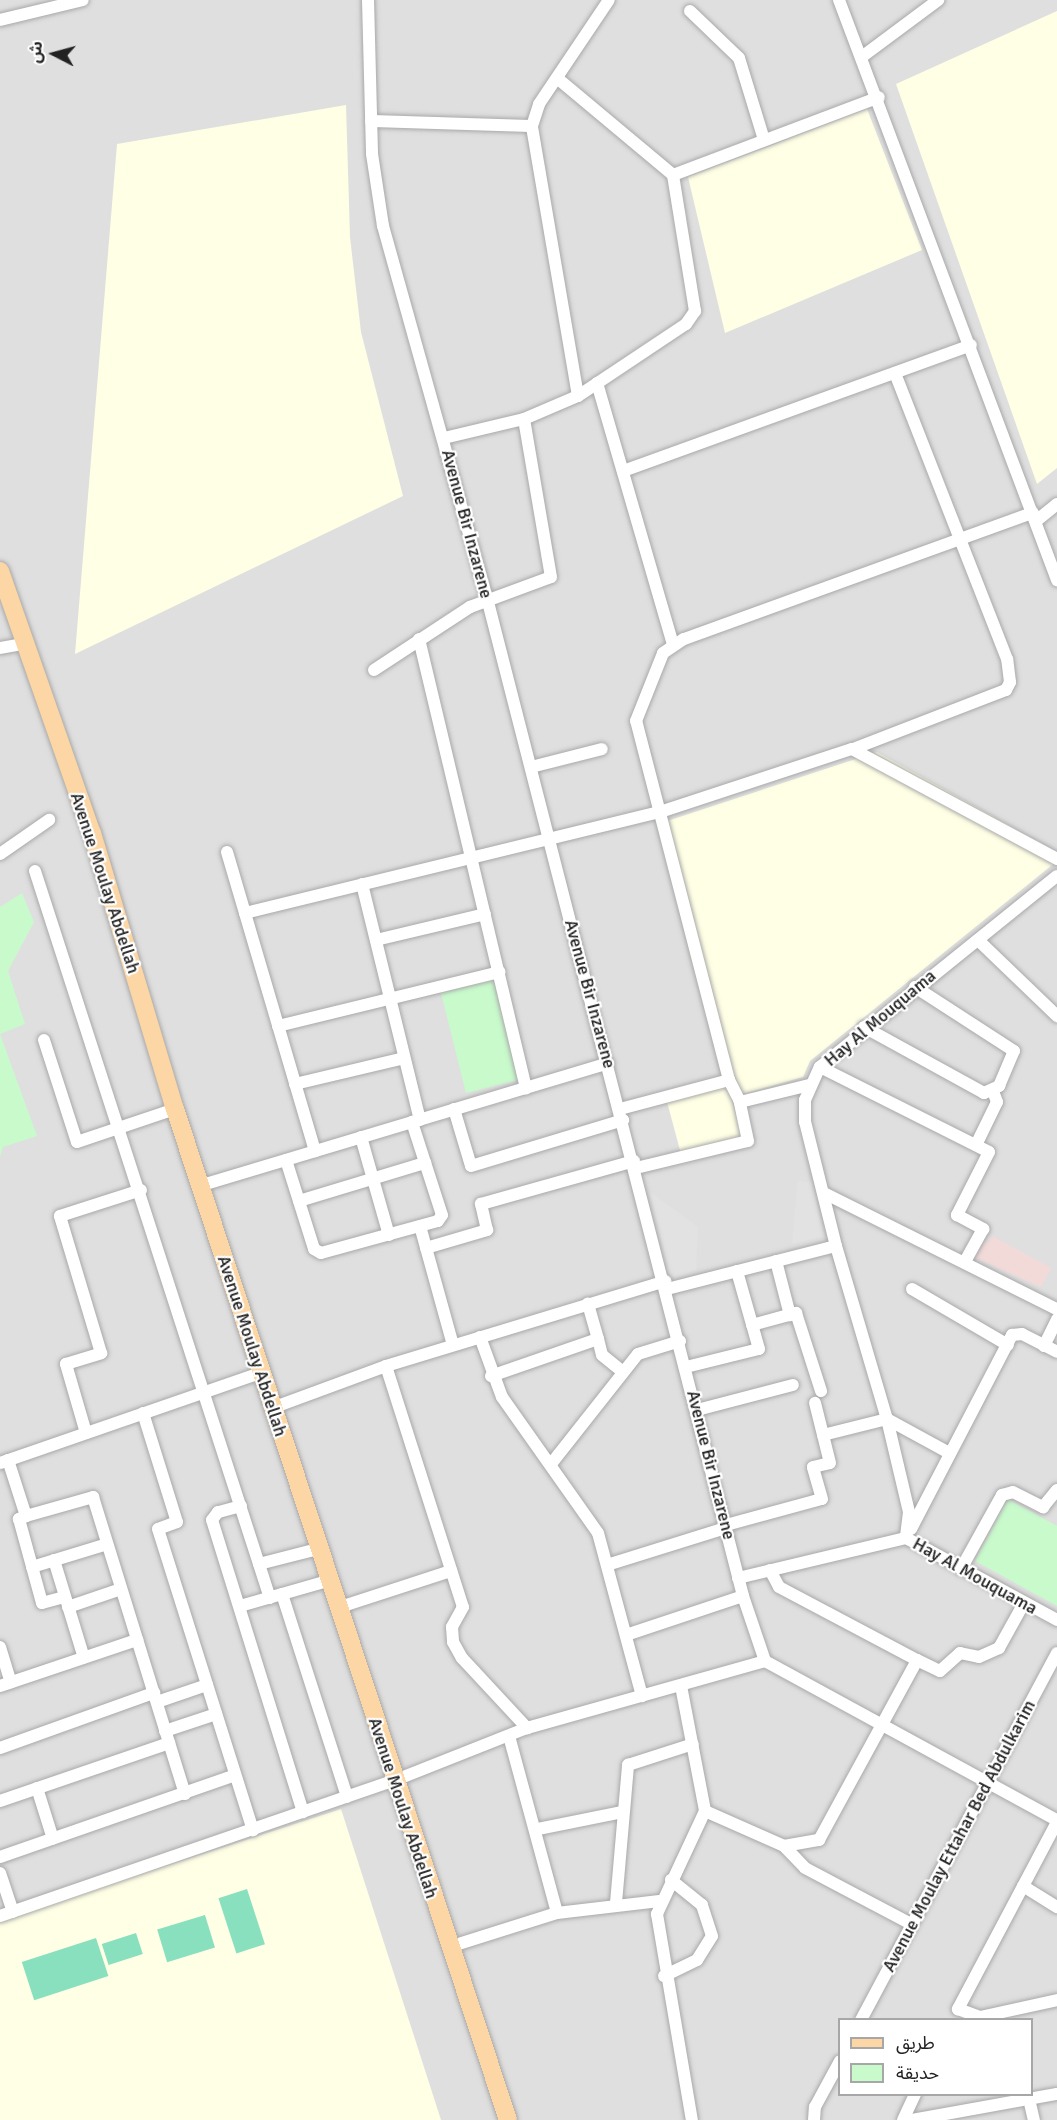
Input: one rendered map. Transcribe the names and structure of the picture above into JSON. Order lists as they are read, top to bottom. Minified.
{"streets":{"main road":["Avenue Moulay Abdellah"],"street":["Avenue Bir Inzarene","Hay Al Mouquama","Avenue Moulay Ettahar Bed Abdulkarim"]},"legend":["طريق","حديقة"],"north":"left"}
